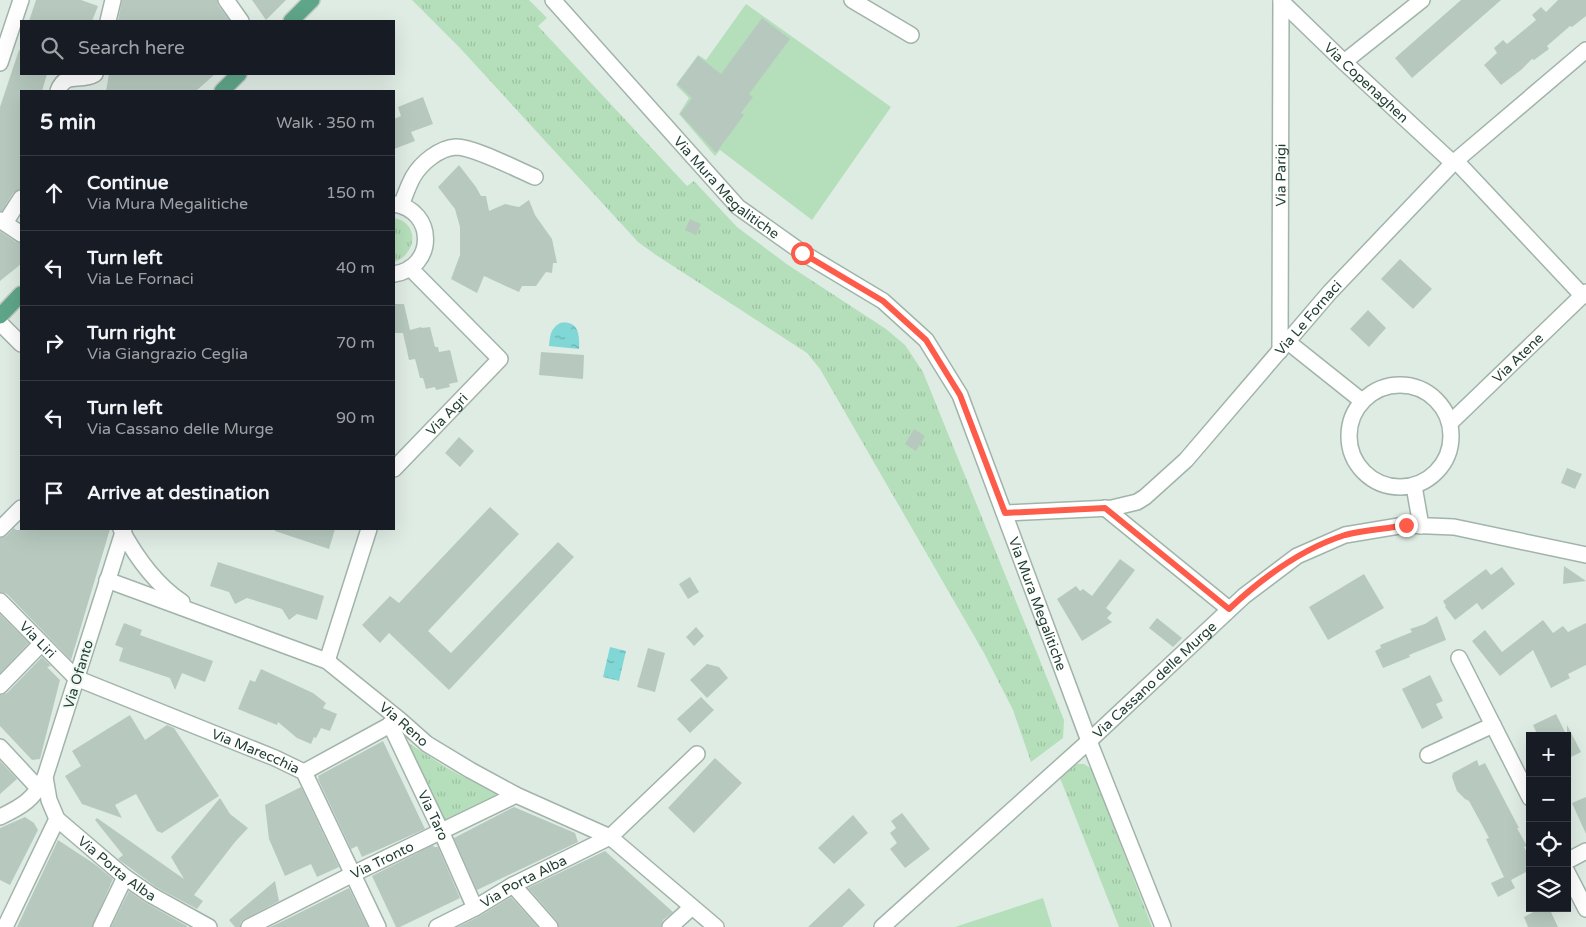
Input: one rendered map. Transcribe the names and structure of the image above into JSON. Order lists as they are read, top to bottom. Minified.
{"streets":{"street":["Via Copenaghen","Via Parigi","Via Mura Megalitiche","Via Le Fornaci","Via Atene","Via Agri","Via Liri","Via Ofanto","Via Cassano delle Murge","Via Reno","Via Marecchia","Via Taro","Via Tronto","Via Porta Alba"]},"crossings":[["Via Copenaghen","Via Parigi"],["Via Copenaghen","Via Le Fornaci"],["Via Copenaghen","Via Atene"],["Via Parigi","Via Le Fornaci"],["Via Mura Megalitiche","Via Le Fornaci"],["Via Mura Megalitiche","Via Cassano delle Murge"],["Via Liri","Via Ofanto"],["Via Liri","Via Marecchia"],["Via Ofanto","Via Reno"],["Via Ofanto","Via Marecchia"],["Via Ofanto","Via Porta Alba"],["Via Reno","Via Taro"],["Via Reno","Via Tronto"],["Via Reno","Via Porta Alba"],["Via Marecchia","Via Tronto"],["Via Taro","Via Tronto"],["Via Taro","Via Porta Alba"]],"page":{"search":"Search here","heading":["5 min","Walk · 350 m"],"list":[["Continue","Via Mura Megalitiche","150 m"],["Turn left","Via Le Fornaci","40 m"],["Turn right","Via Giangrazio Ceglia","70 m"],["Turn left","Via Cassano delle Murge","90 m"],"Arrive at destination"],"map_buttons":["+","−"]}}
